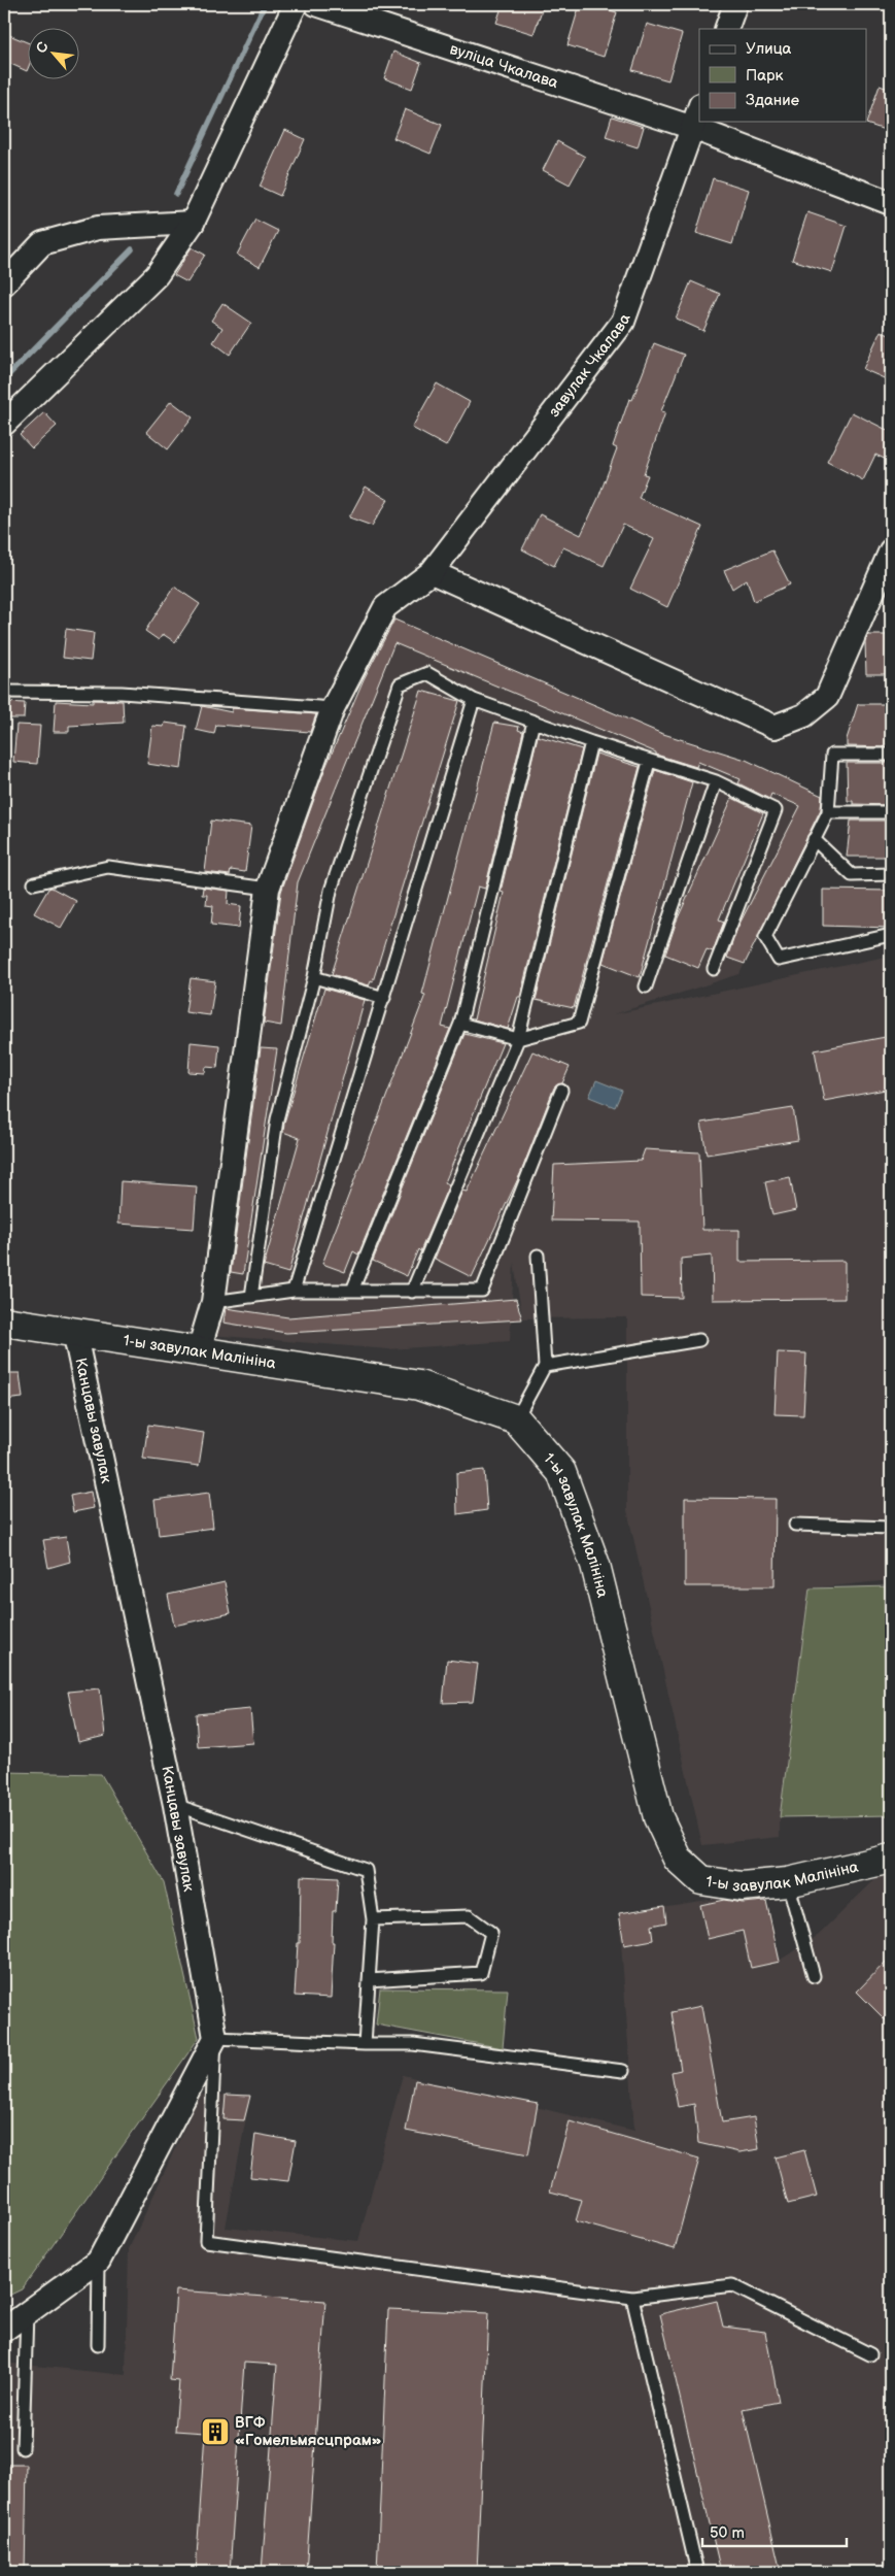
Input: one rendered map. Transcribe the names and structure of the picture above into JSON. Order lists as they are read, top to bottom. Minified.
{"streets":{"street":["вуліца Чкалава","завулак Чкалава","1-ы завулак Малініна","Канцавы завулак"]},"crossings":[["вуліца Чкалава","завулак Чкалава"],["завулак Чкалава","1-ы завулак Малініна"],["1-ы завулак Малініна","Канцавы завулак"]],"places":{"building":["ВГФ «Гомельмясцпрам»"]},"legend":["Улица","Парк","Здание"],"scale_bar":"50 m","north":"top left"}
